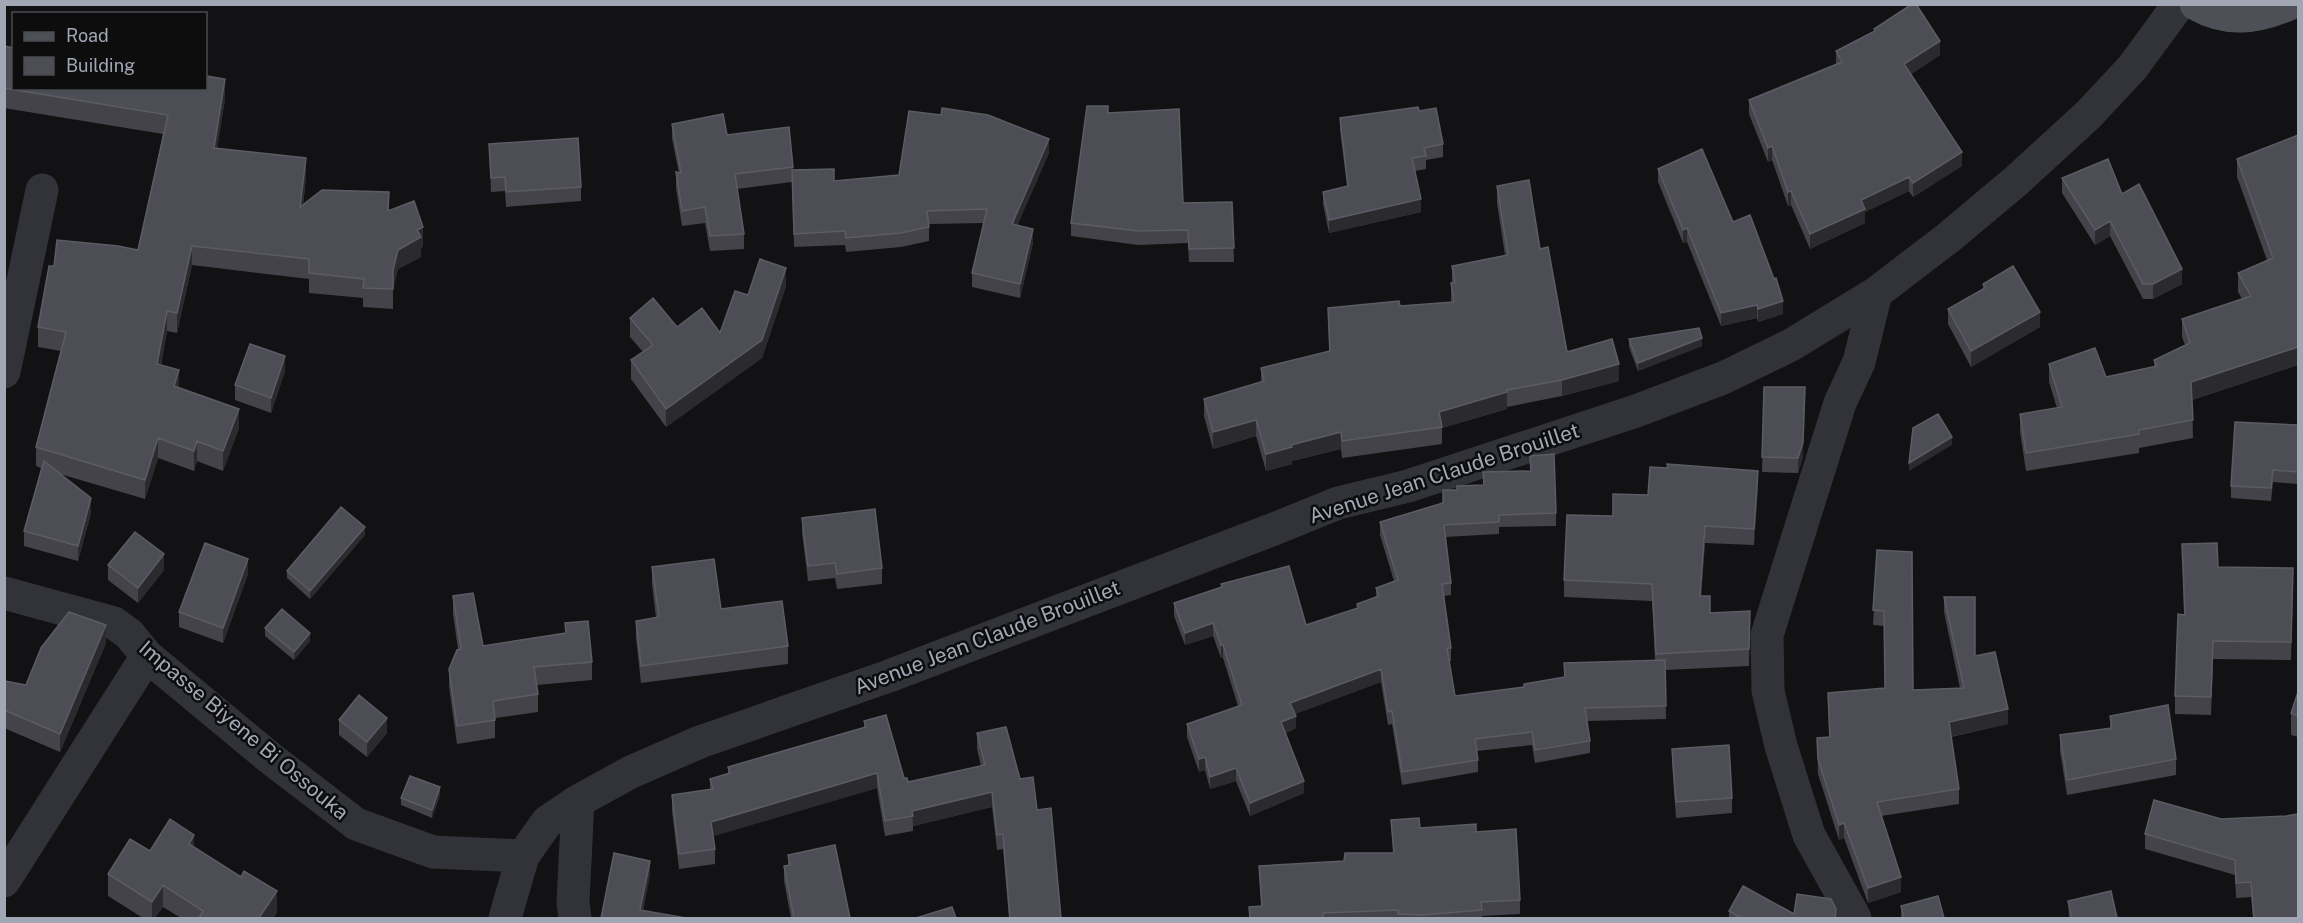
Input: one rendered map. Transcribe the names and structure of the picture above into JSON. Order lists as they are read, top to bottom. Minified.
{"streets":{"street":["Avenue Jean Claude Brouillet","Impasse Biyene Bi Ossouka"]},"crossings":[["Avenue Jean Claude Brouillet","Impasse Biyene Bi Ossouka"]],"legend":["Road","Building"]}
